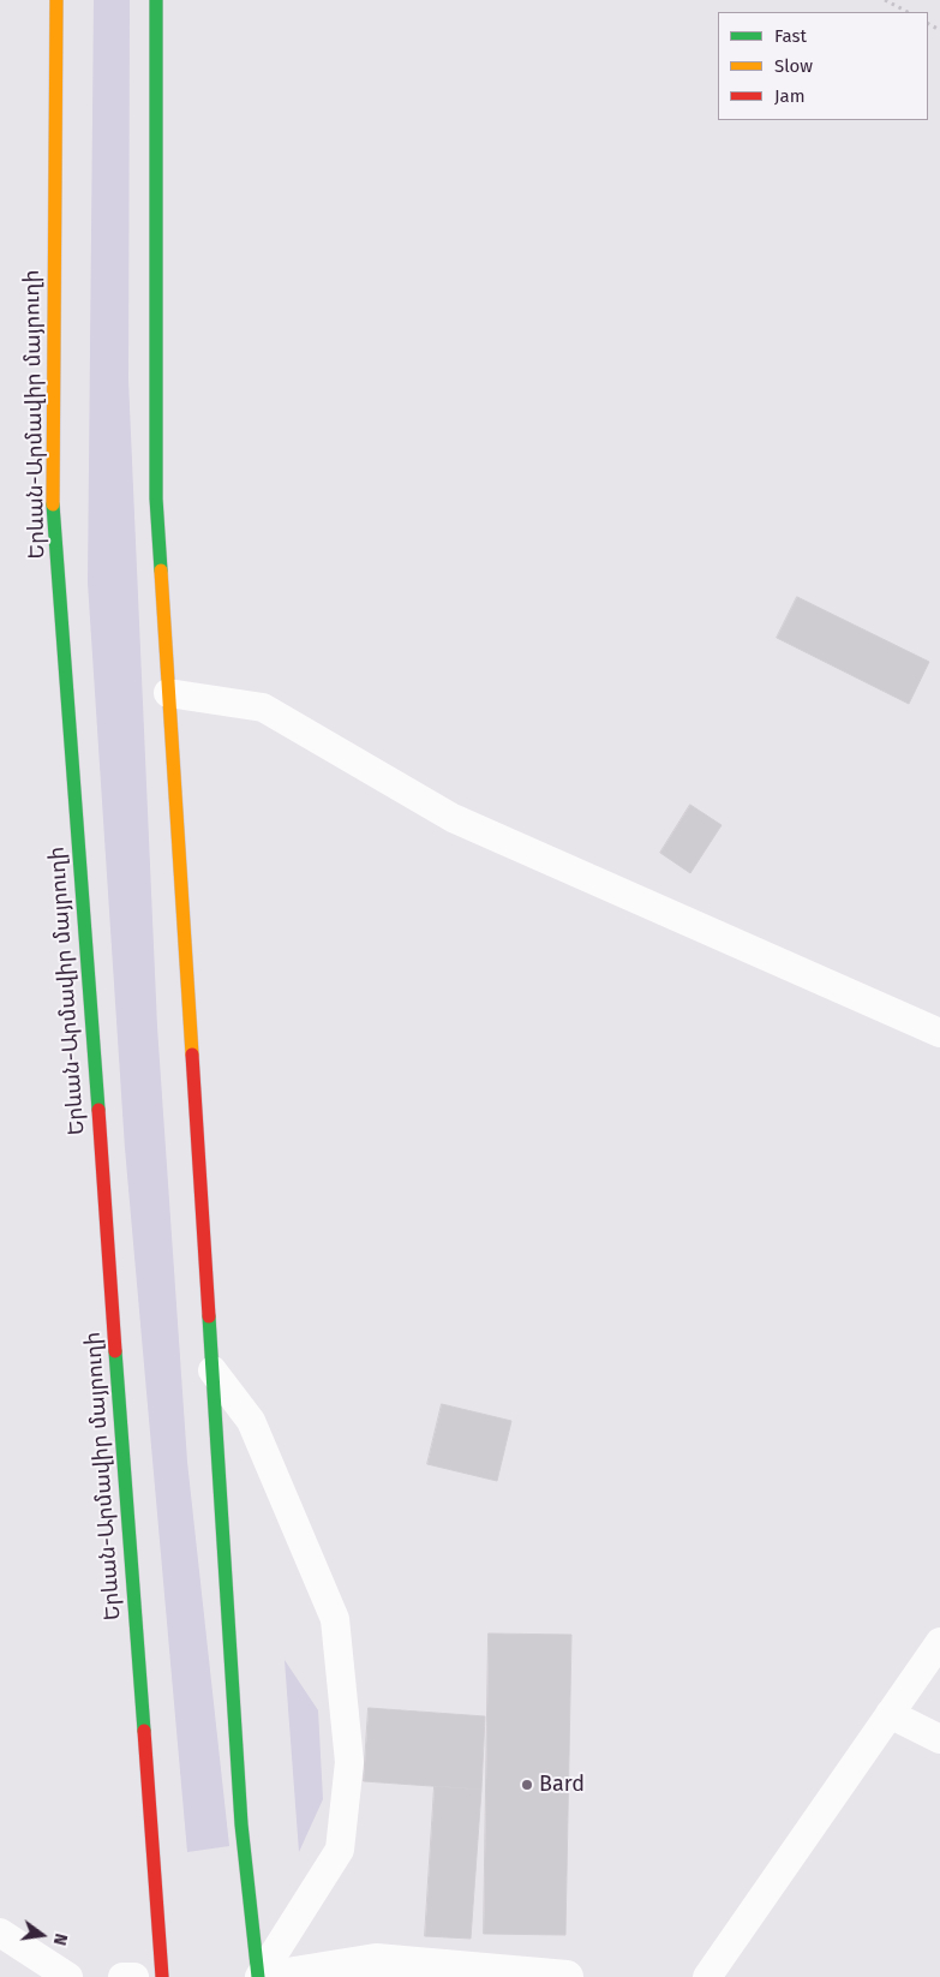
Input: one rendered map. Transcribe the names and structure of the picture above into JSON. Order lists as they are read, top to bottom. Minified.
{"streets":{"highway":["Երևան-Արմավիր մայրուղի"]},"places":["Bard"],"legend":["Fast","Slow","Jam"],"north":"right"}
